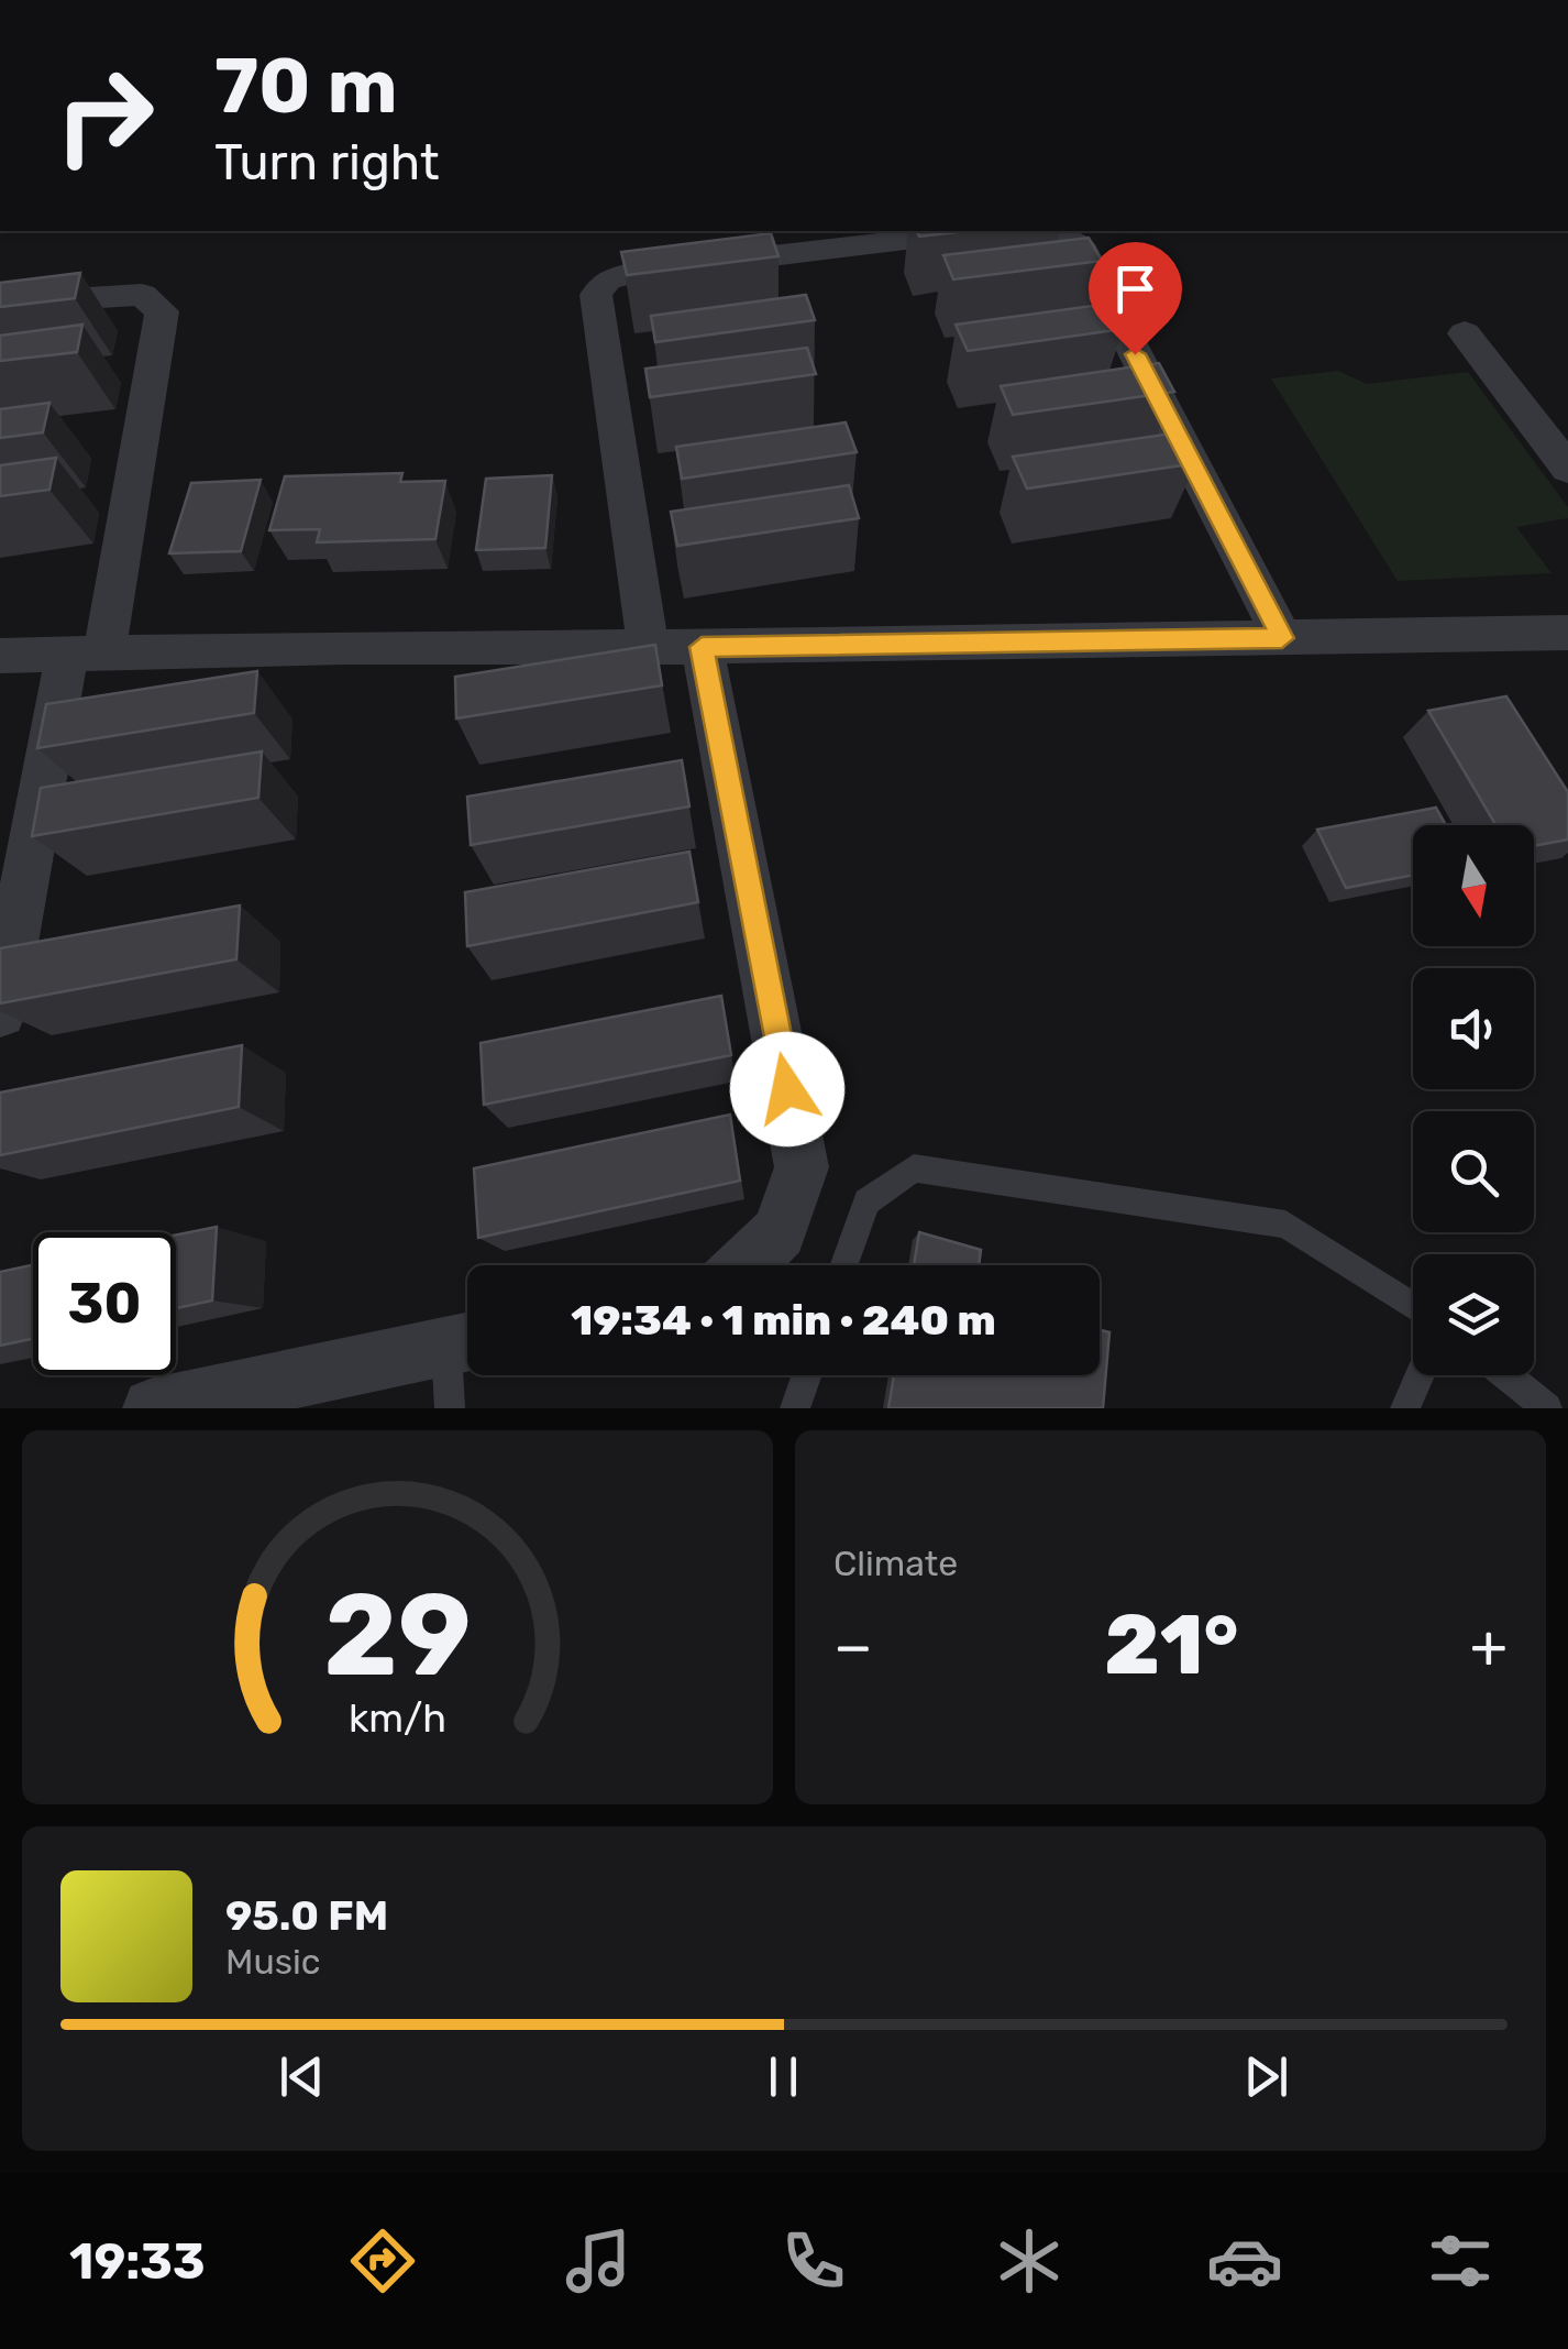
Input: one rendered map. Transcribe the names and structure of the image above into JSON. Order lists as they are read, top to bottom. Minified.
{"north":"bottom","page":{"turn":["70 m","Turn right"],"limit":"30","trip":"19:34 · 1 min · 240 m","tile":"Climate","heat":["−","21°","+"],"song":["95.0 FM","Music"],"tabs":"19:33","gauge":["29","km/h"]}}
